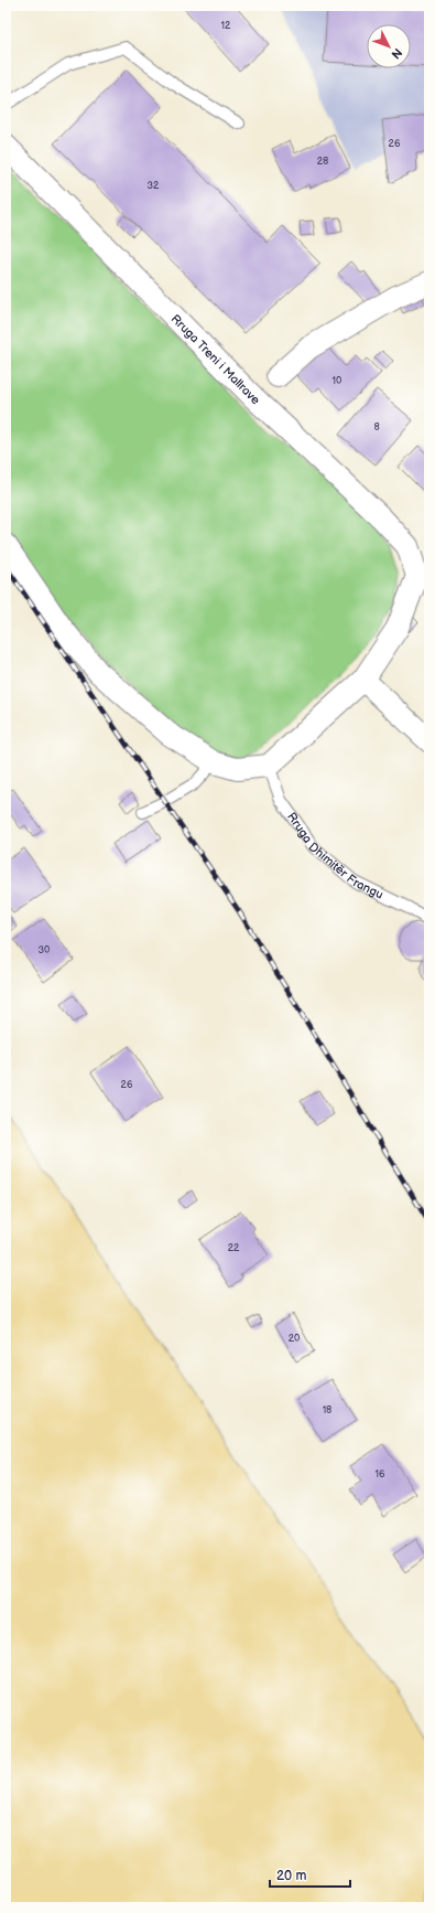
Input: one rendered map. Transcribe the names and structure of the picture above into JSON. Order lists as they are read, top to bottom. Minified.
{"streets":{"street":["Rruga Treni i Mallrave"],"lane":["Rruga Dhimitër Frangu"]},"crossings":[["Rruga Treni i Mallrave","Rruga Dhimitër Frangu"]],"house_numbers":["12","26","28","32","10","8","30","26","22","20","18","16"],"scale_bar":"20 m","north":"bottom right"}
